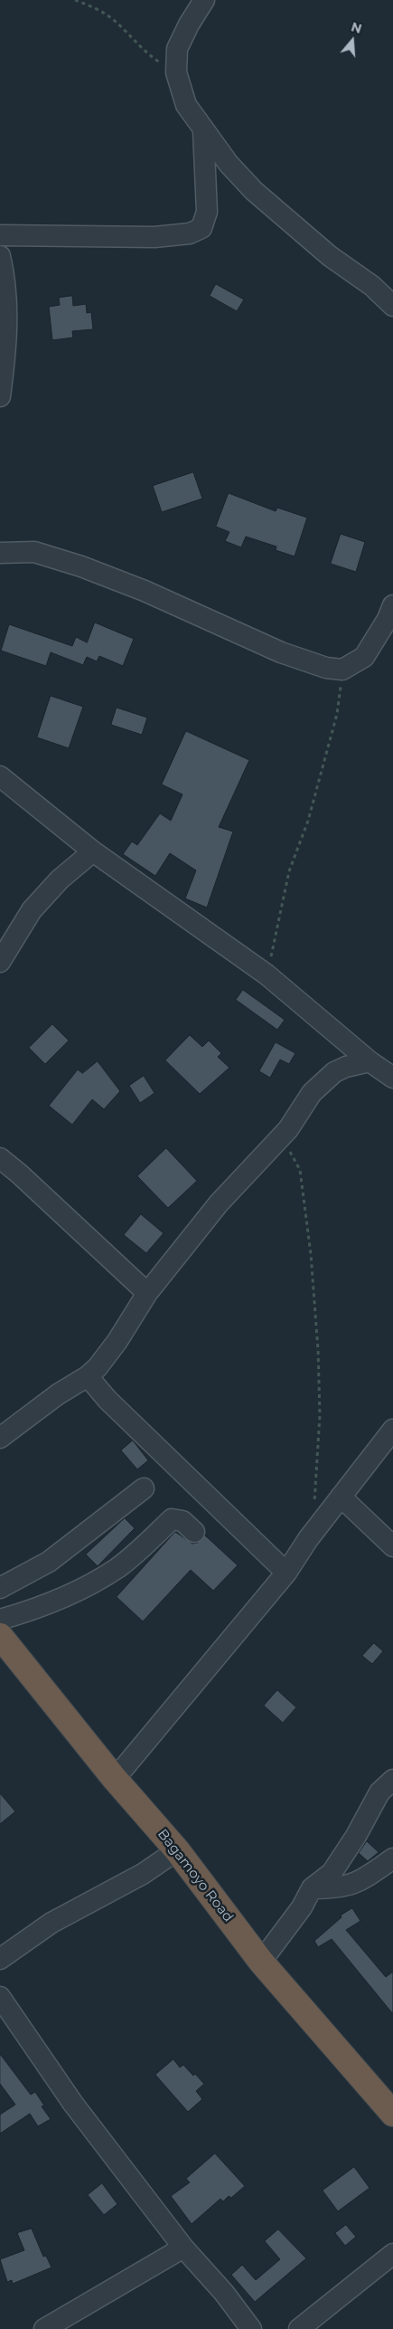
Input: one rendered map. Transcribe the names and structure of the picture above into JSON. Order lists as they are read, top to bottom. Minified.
{"streets":{"highway":["Bagamoyo Road"]},"north":"top"}
